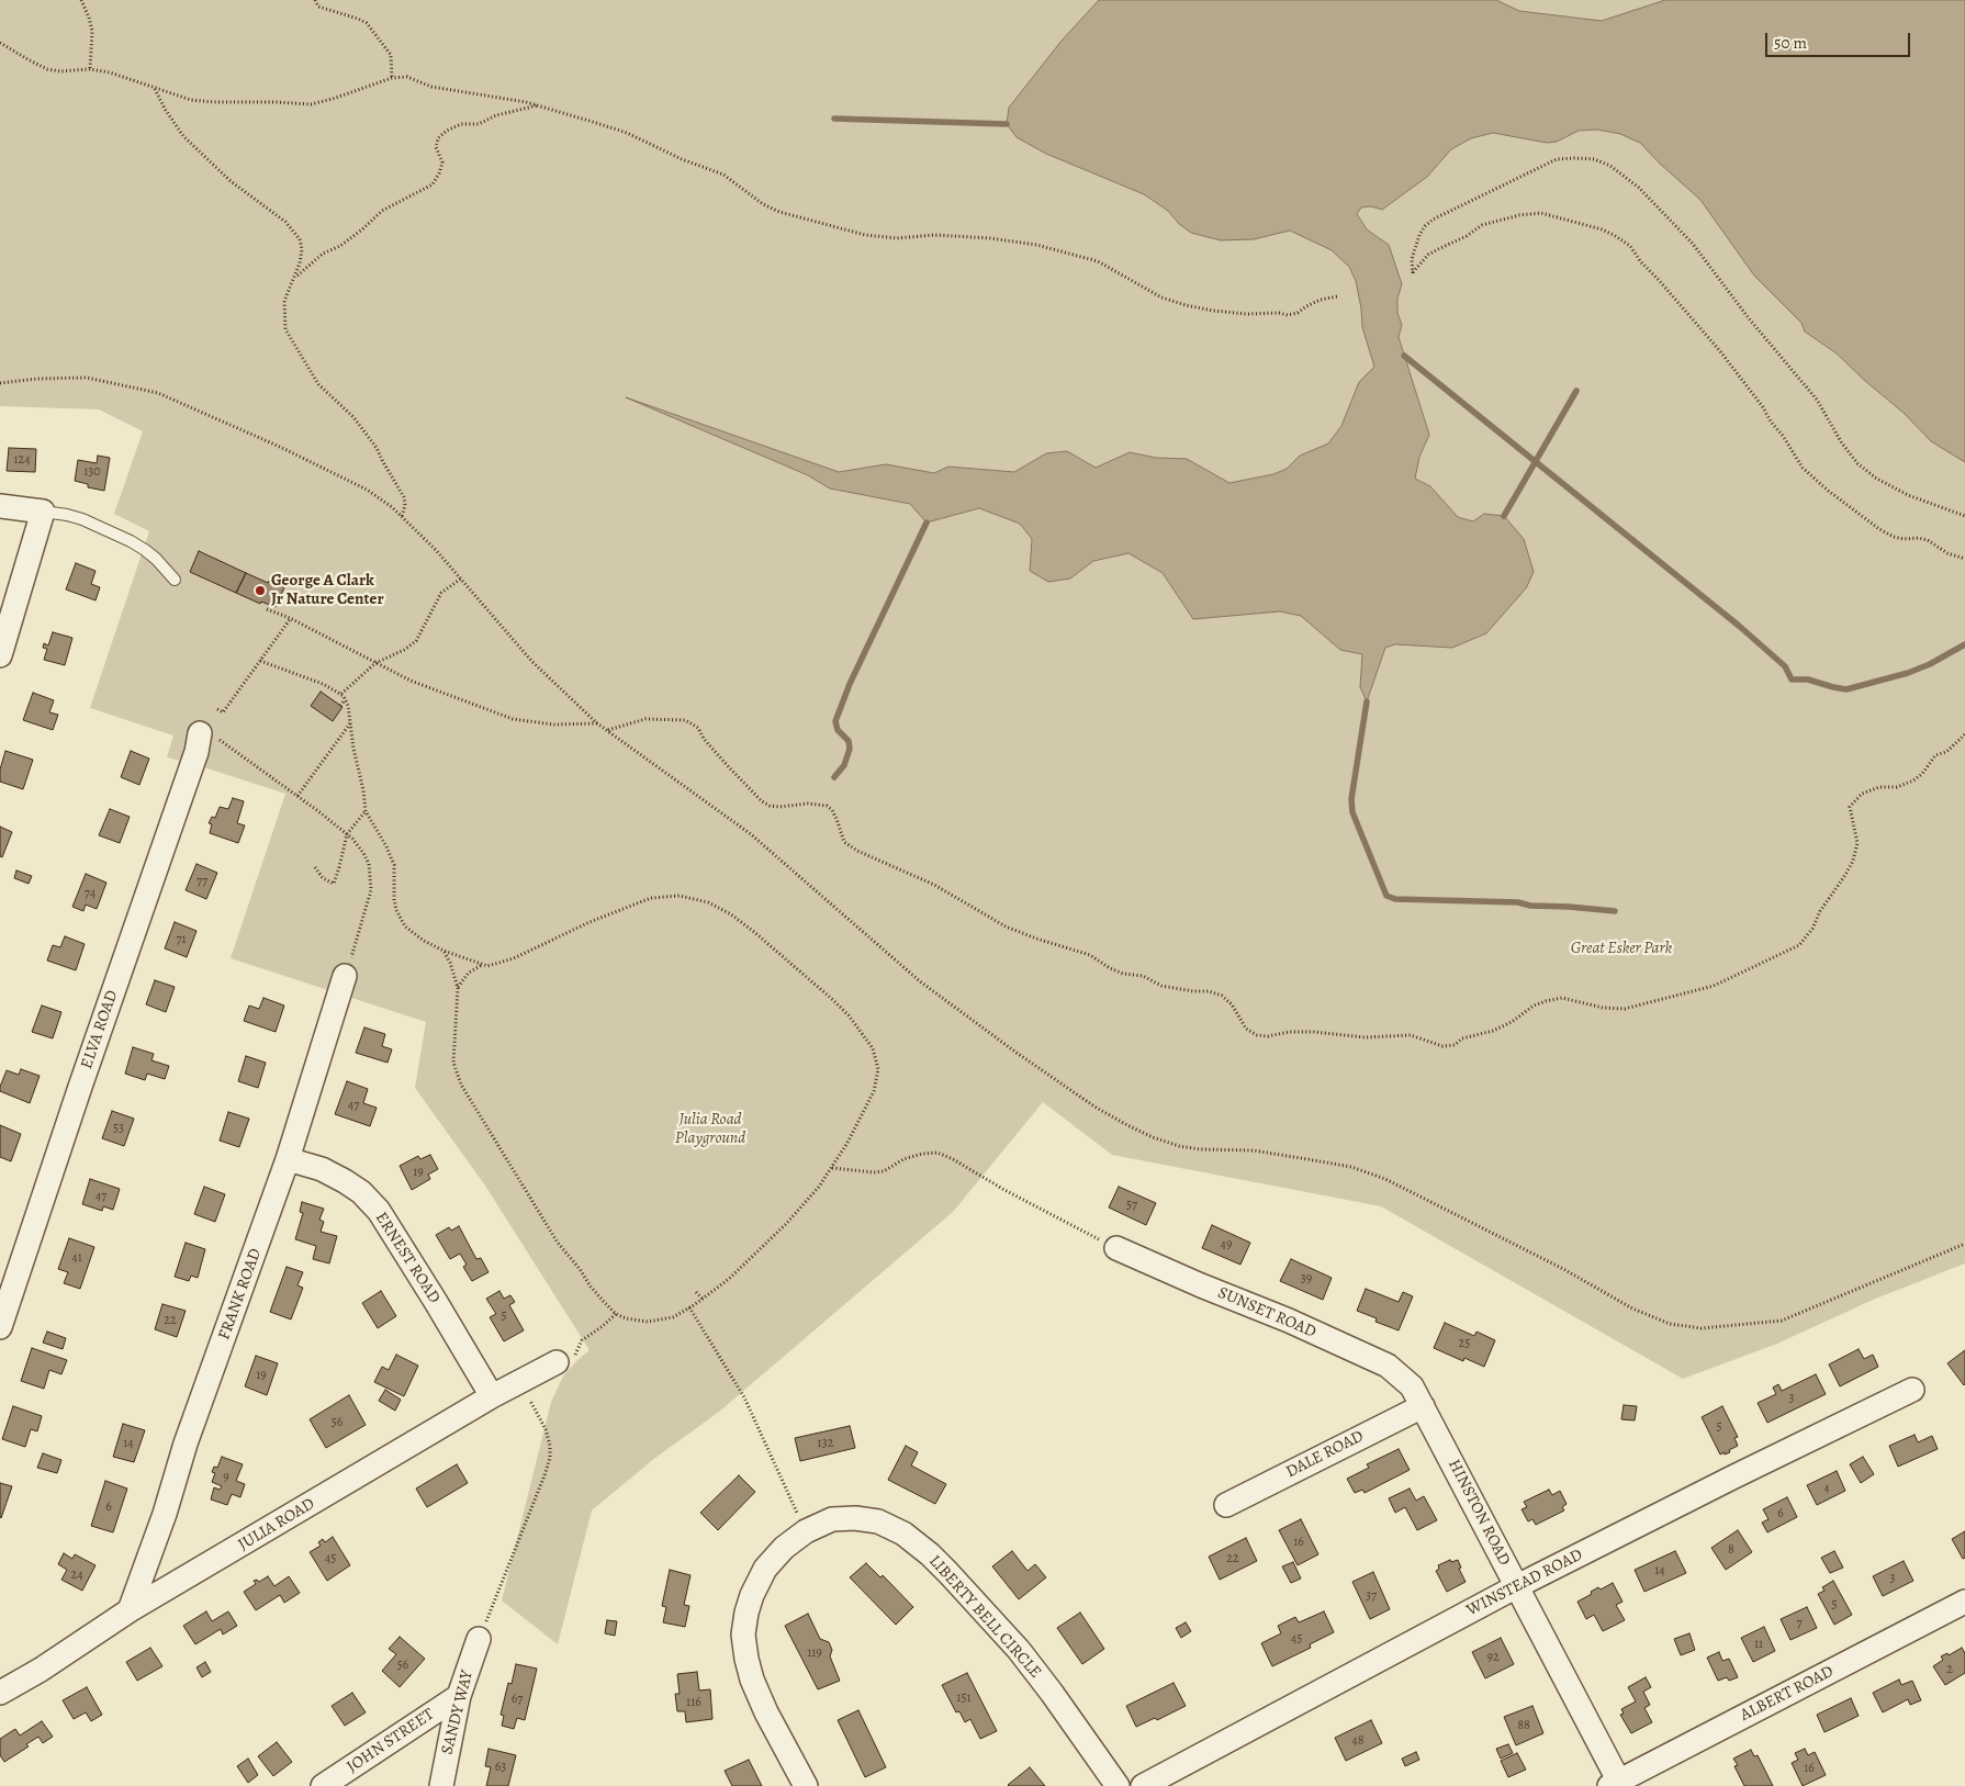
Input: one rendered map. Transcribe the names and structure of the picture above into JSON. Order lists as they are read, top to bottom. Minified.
{"streets":{"street":["ELVA ROAD","ERNEST ROAD","FRANK ROAD","SUNSET ROAD","DALE ROAD","HINSTON ROAD","JULIA ROAD","WINSTEAD ROAD","LIBERTY BELL CIRCLE","ALBERT ROAD","SANDY WAY","JOHN STREET"]},"crossings":[["ERNEST ROAD","FRANK ROAD"],["ERNEST ROAD","JULIA ROAD"],["FRANK ROAD","JULIA ROAD"],["SUNSET ROAD","HINSTON ROAD"],["DALE ROAD","HINSTON ROAD"],["HINSTON ROAD","WINSTEAD ROAD"],["HINSTON ROAD","ALBERT ROAD"],["SANDY WAY","JOHN STREET"]],"parks":["Great Esker Park","Julia Road Playground"],"places":["George A Clark Jr Nature Center"],"house_numbers":["124","130","77","74","71","47","53","19","47","57","49","41","39","5","22","25","19","3","56","5","14","132","9","4","6","6","16","8","45","22","14","24","3","37","5","7","45","11","119","92","56","2","151","67","116","88","48","63","16"],"scale_bar":"50 m"}
